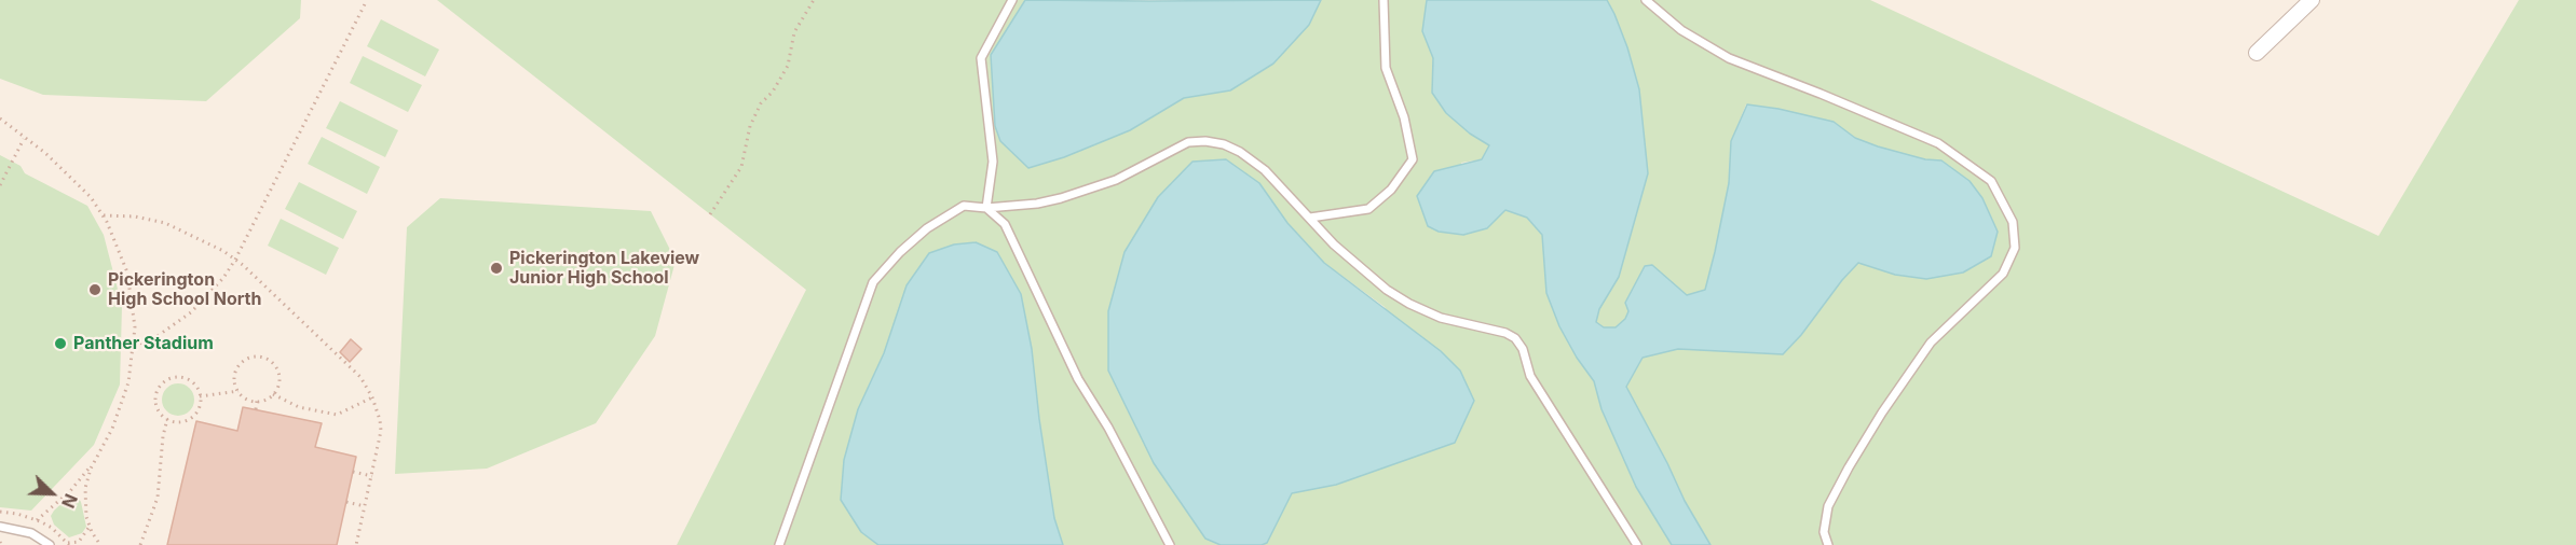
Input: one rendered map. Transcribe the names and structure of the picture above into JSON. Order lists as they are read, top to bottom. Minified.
{"places":["Pickerington Lakeview Junior High School","Pickerington High School North","Panther Stadium"],"north":"bottom right"}
